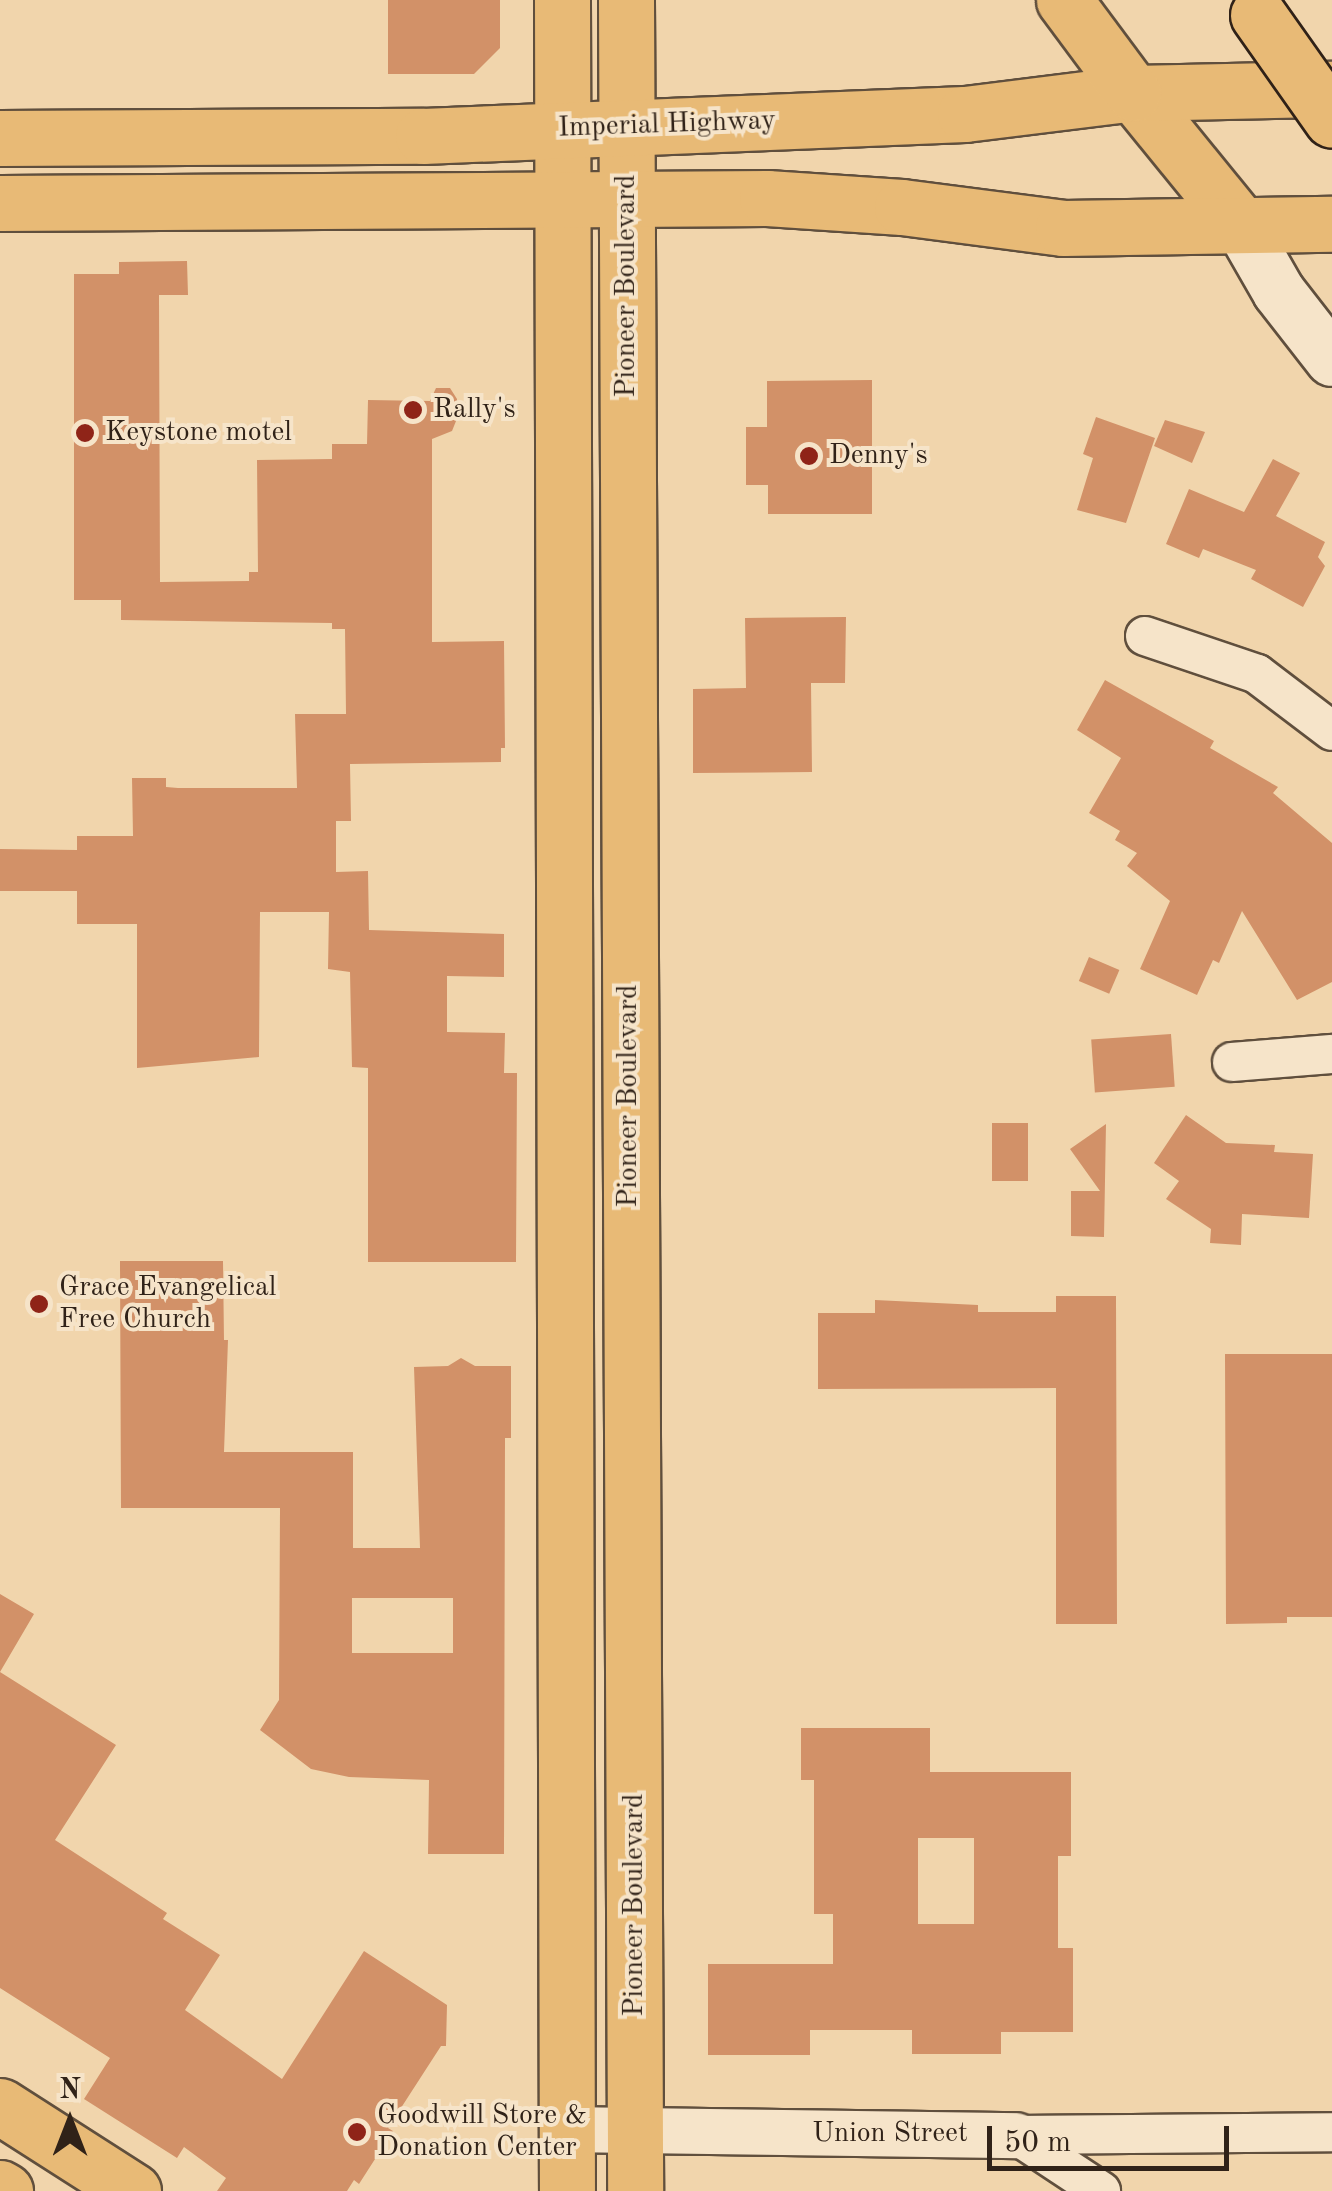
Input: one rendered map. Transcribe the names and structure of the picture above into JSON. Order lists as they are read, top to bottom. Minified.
{"streets":{"main road":["Imperial Highway","Pioneer Boulevard"],"street":["Union Street"]},"crossings":[["Imperial Highway","Pioneer Boulevard"],["Pioneer Boulevard","Union Street"]],"places":["Rally's","Keystone motel","Denny's","Grace Evangelical Free Church","Goodwill Store & Donation Center"],"scale_bar":"50 m","north":"top"}
